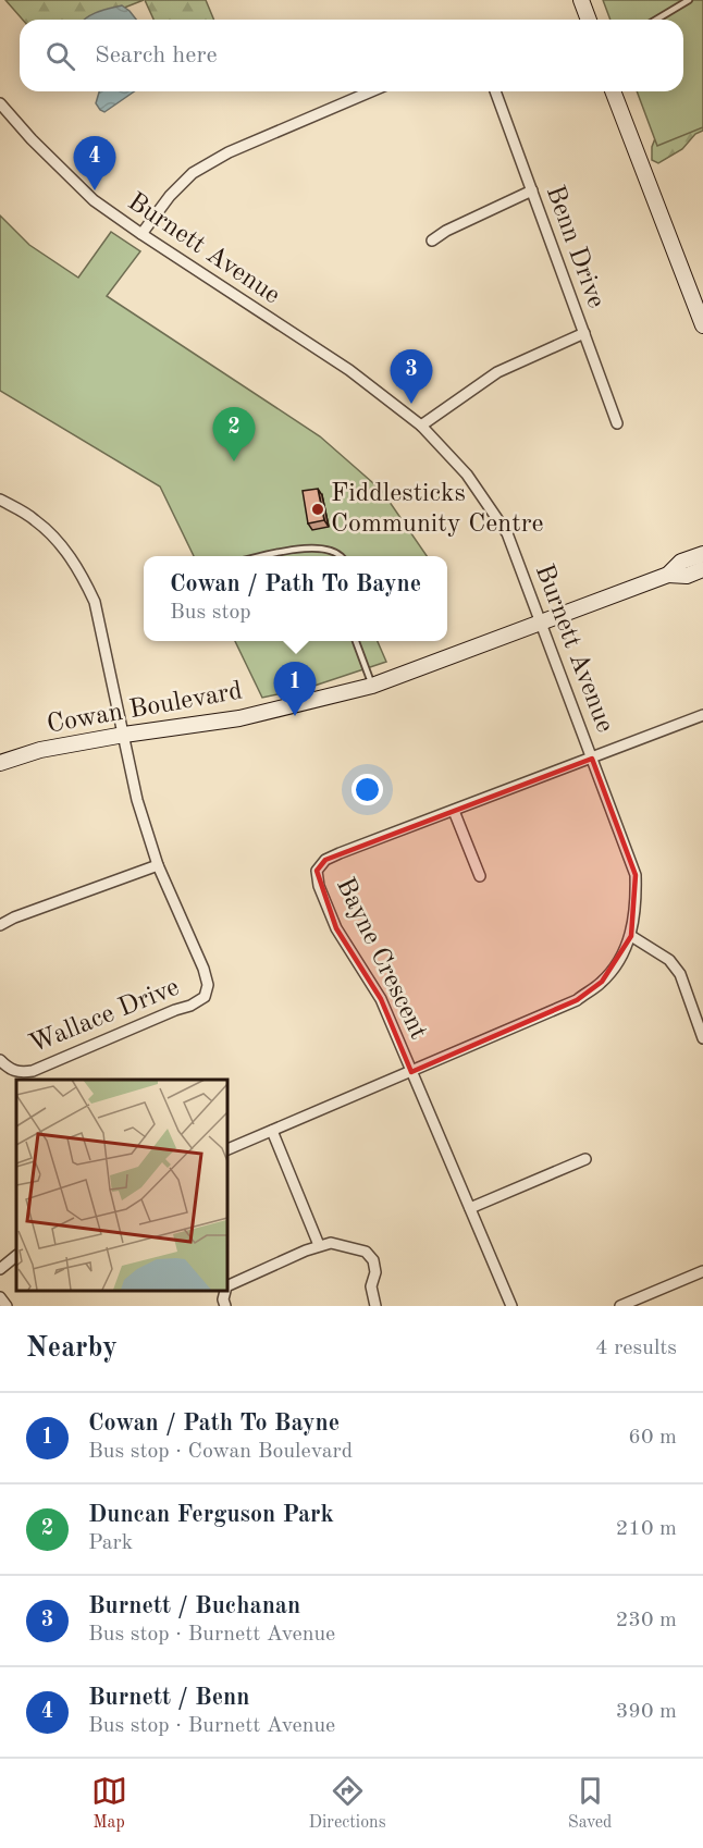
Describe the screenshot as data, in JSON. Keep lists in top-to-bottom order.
{
  "streets": {
    "street": [
      "Benn Drive",
      "Burnett Avenue",
      "Cowan Boulevard",
      "Bayne Crescent",
      "Wallace Drive"
    ]
  },
  "crossings": [
    ["Burnett Avenue", "Cowan Boulevard"],
    ["Burnett Avenue", "Bayne Crescent"],
    ["Cowan Boulevard", "Wallace Drive"]
  ],
  "places": ["Fiddlesticks Community Centre"],
  "page": {
    "search": "Search here",
    "pins": [
      "4",
      "3",
      "2",
      "1"
    ],
    "popup": ["Cowan / Path To Bayne", "Bus stop"],
    "heading": ["Nearby", "4 results"],
    "list": [
      {
        "mark": "1",
        "name": "Cowan / Path To Bayne",
        "note": "Bus stop · Cowan Boulevard",
        "value": "60 m"
      },
      {
        "mark": "2",
        "name": "Duncan Ferguson Park",
        "note": "Park",
        "value": "210 m"
      },
      {
        "mark": "3",
        "name": "Burnett / Buchanan",
        "note": "Bus stop · Burnett Avenue",
        "value": "230 m"
      },
      {
        "mark": "4",
        "name": "Burnett / Benn",
        "note": "Bus stop · Burnett Avenue",
        "value": "390 m"
      }
    ],
    "nav": ["Map", "Directions", "Saved"]
  }
}
